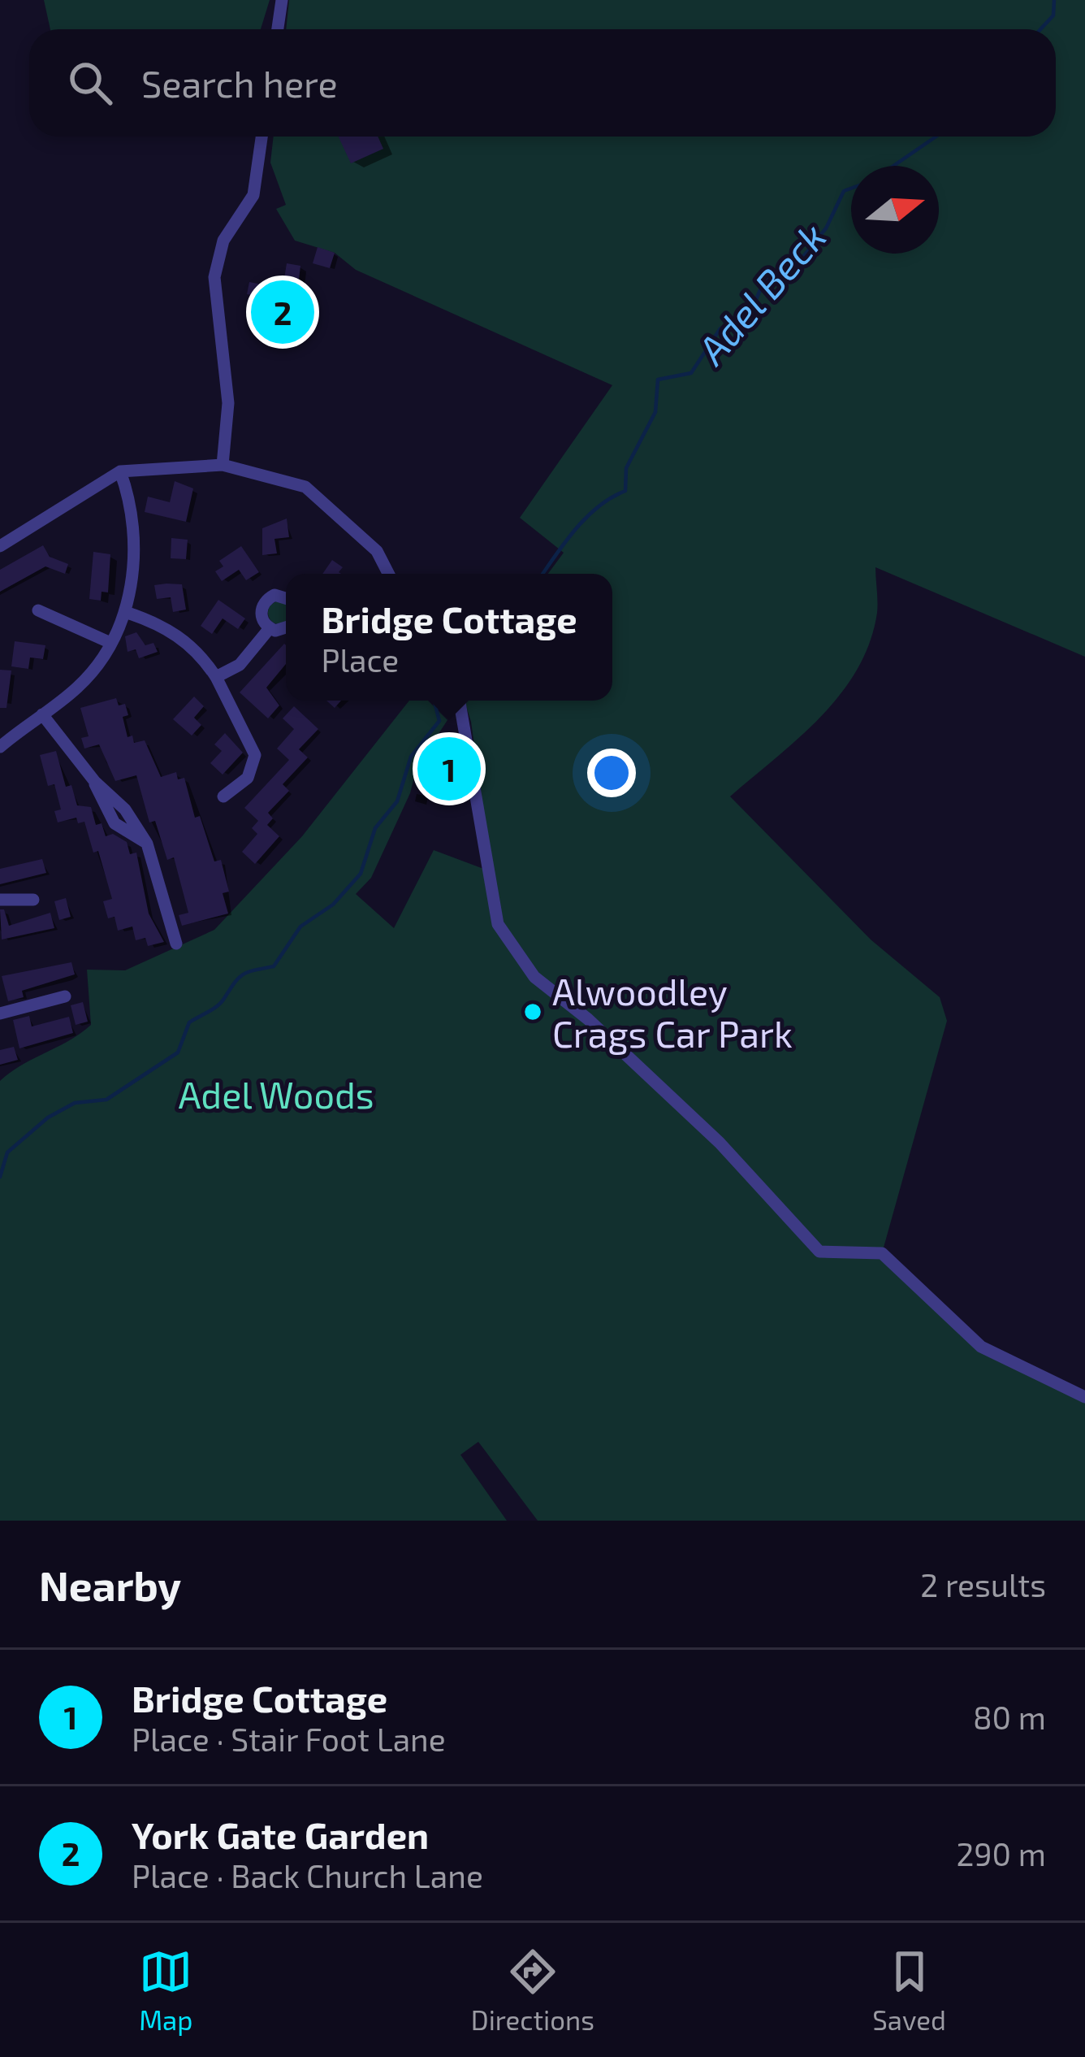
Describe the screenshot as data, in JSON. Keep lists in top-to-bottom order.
{
  "water": ["Adel Beck"],
  "parks": ["Adel Woods"],
  "places": ["Alwoodley Crags Car Park"],
  "north": "right",
  "page": {
    "search": "Search here",
    "pins": ["2", "1"],
    "popup": ["Bridge Cottage", "Place"],
    "heading": ["Nearby", "2 results"],
    "list": [
      {
        "mark": "1",
        "name": "Bridge Cottage",
        "note": "Place · Stair Foot Lane",
        "value": "80 m"
      },
      {
        "mark": "2",
        "name": "York Gate Garden",
        "note": "Place · Back Church Lane",
        "value": "290 m"
      }
    ],
    "nav": ["Map", "Directions", "Saved"]
  }
}
